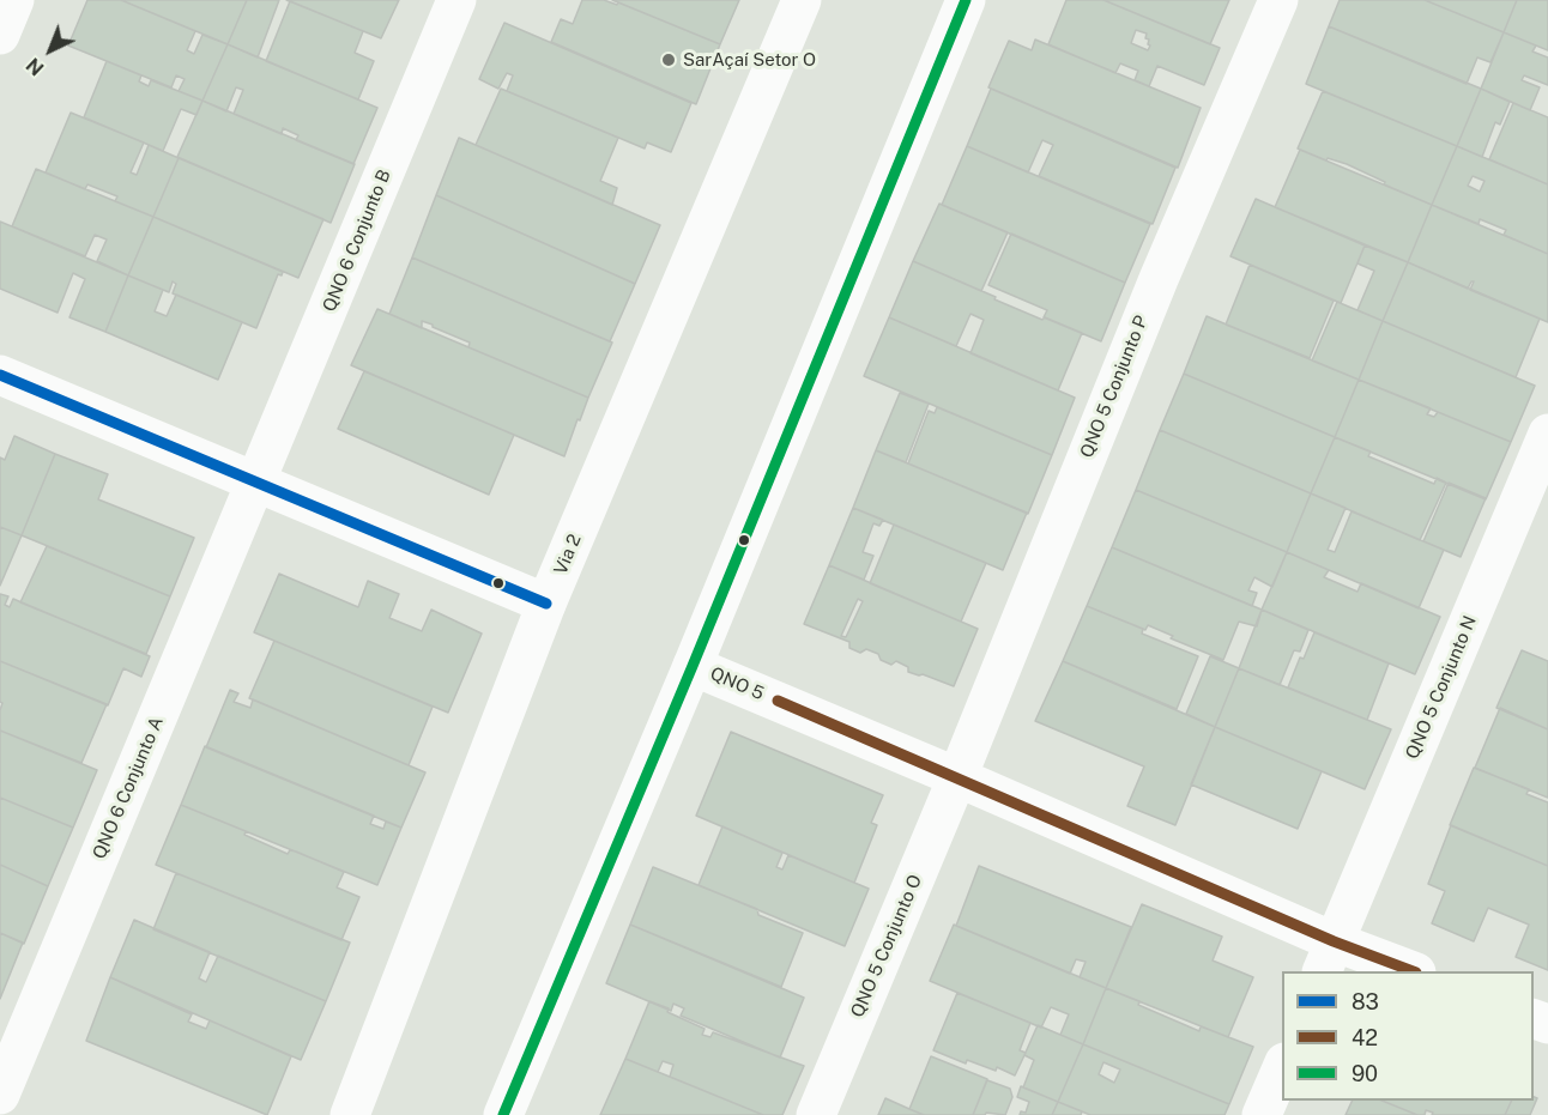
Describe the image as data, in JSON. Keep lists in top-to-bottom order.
{
  "streets": {
    "street": [
      "QNO 6 Conjunto B",
      "QNO 5 Conjunto P",
      "Via 2",
      "QNO 5",
      "QNO 5 Conjunto N",
      "QNO 6 Conjunto A",
      "QNO 5 Conjunto O"
    ]
  },
  "crossings": [
    ["QNO 6 Conjunto B", "QNO 6 Conjunto A"],
    ["QNO 5 Conjunto P", "QNO 5"],
    ["QNO 5 Conjunto P", "QNO 5 Conjunto O"],
    ["QNO 5", "QNO 5 Conjunto N"],
    ["QNO 5", "QNO 5 Conjunto O"]
  ],
  "places": ["SarAçaí Setor O"],
  "lines": ["transit line 90", "transit line 83", "transit line 42"],
  "legend": ["83", "42", "90"],
  "north": "bottom left"
}
